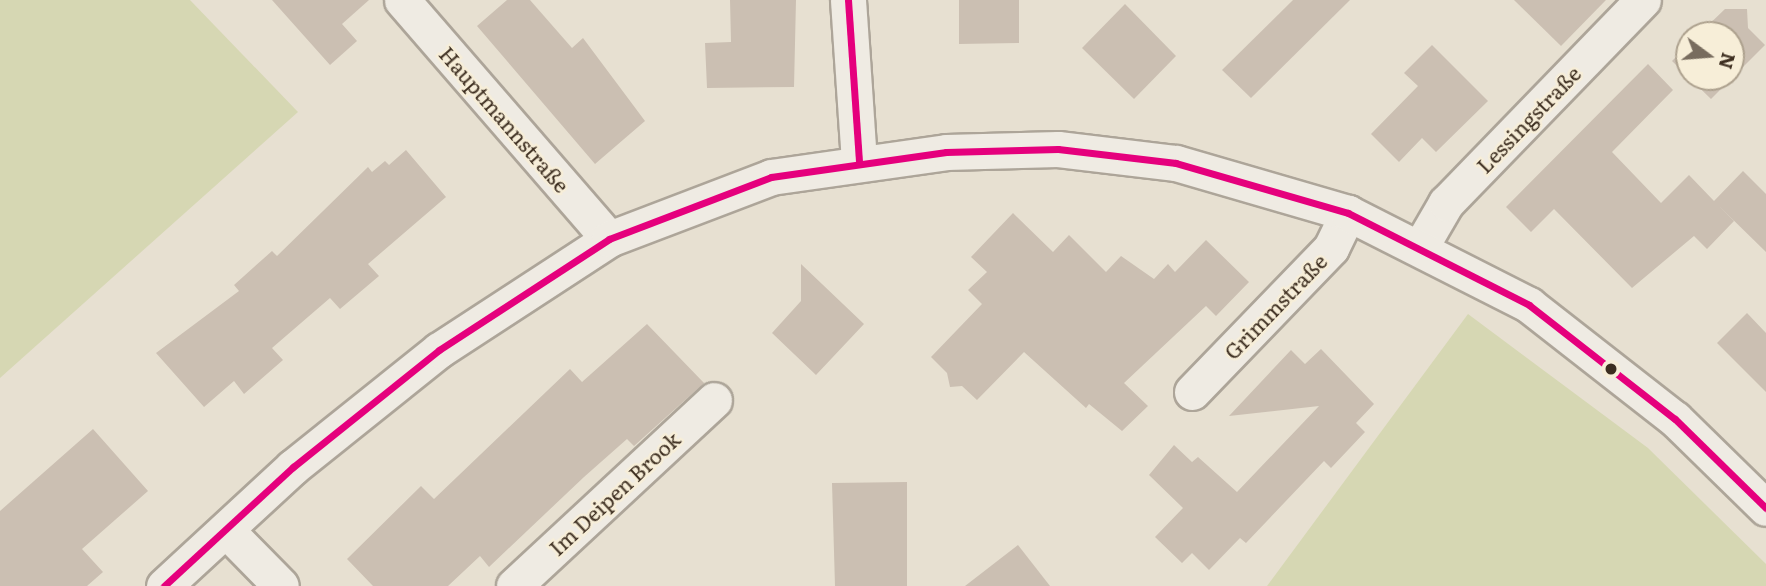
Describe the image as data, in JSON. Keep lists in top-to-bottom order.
{
  "streets": {
    "street": [
      "Hauptmannstraße",
      "Lessingstraße",
      "Grimmstraße",
      "Im Deipen Brook"
    ]
  },
  "north": "right"
}
